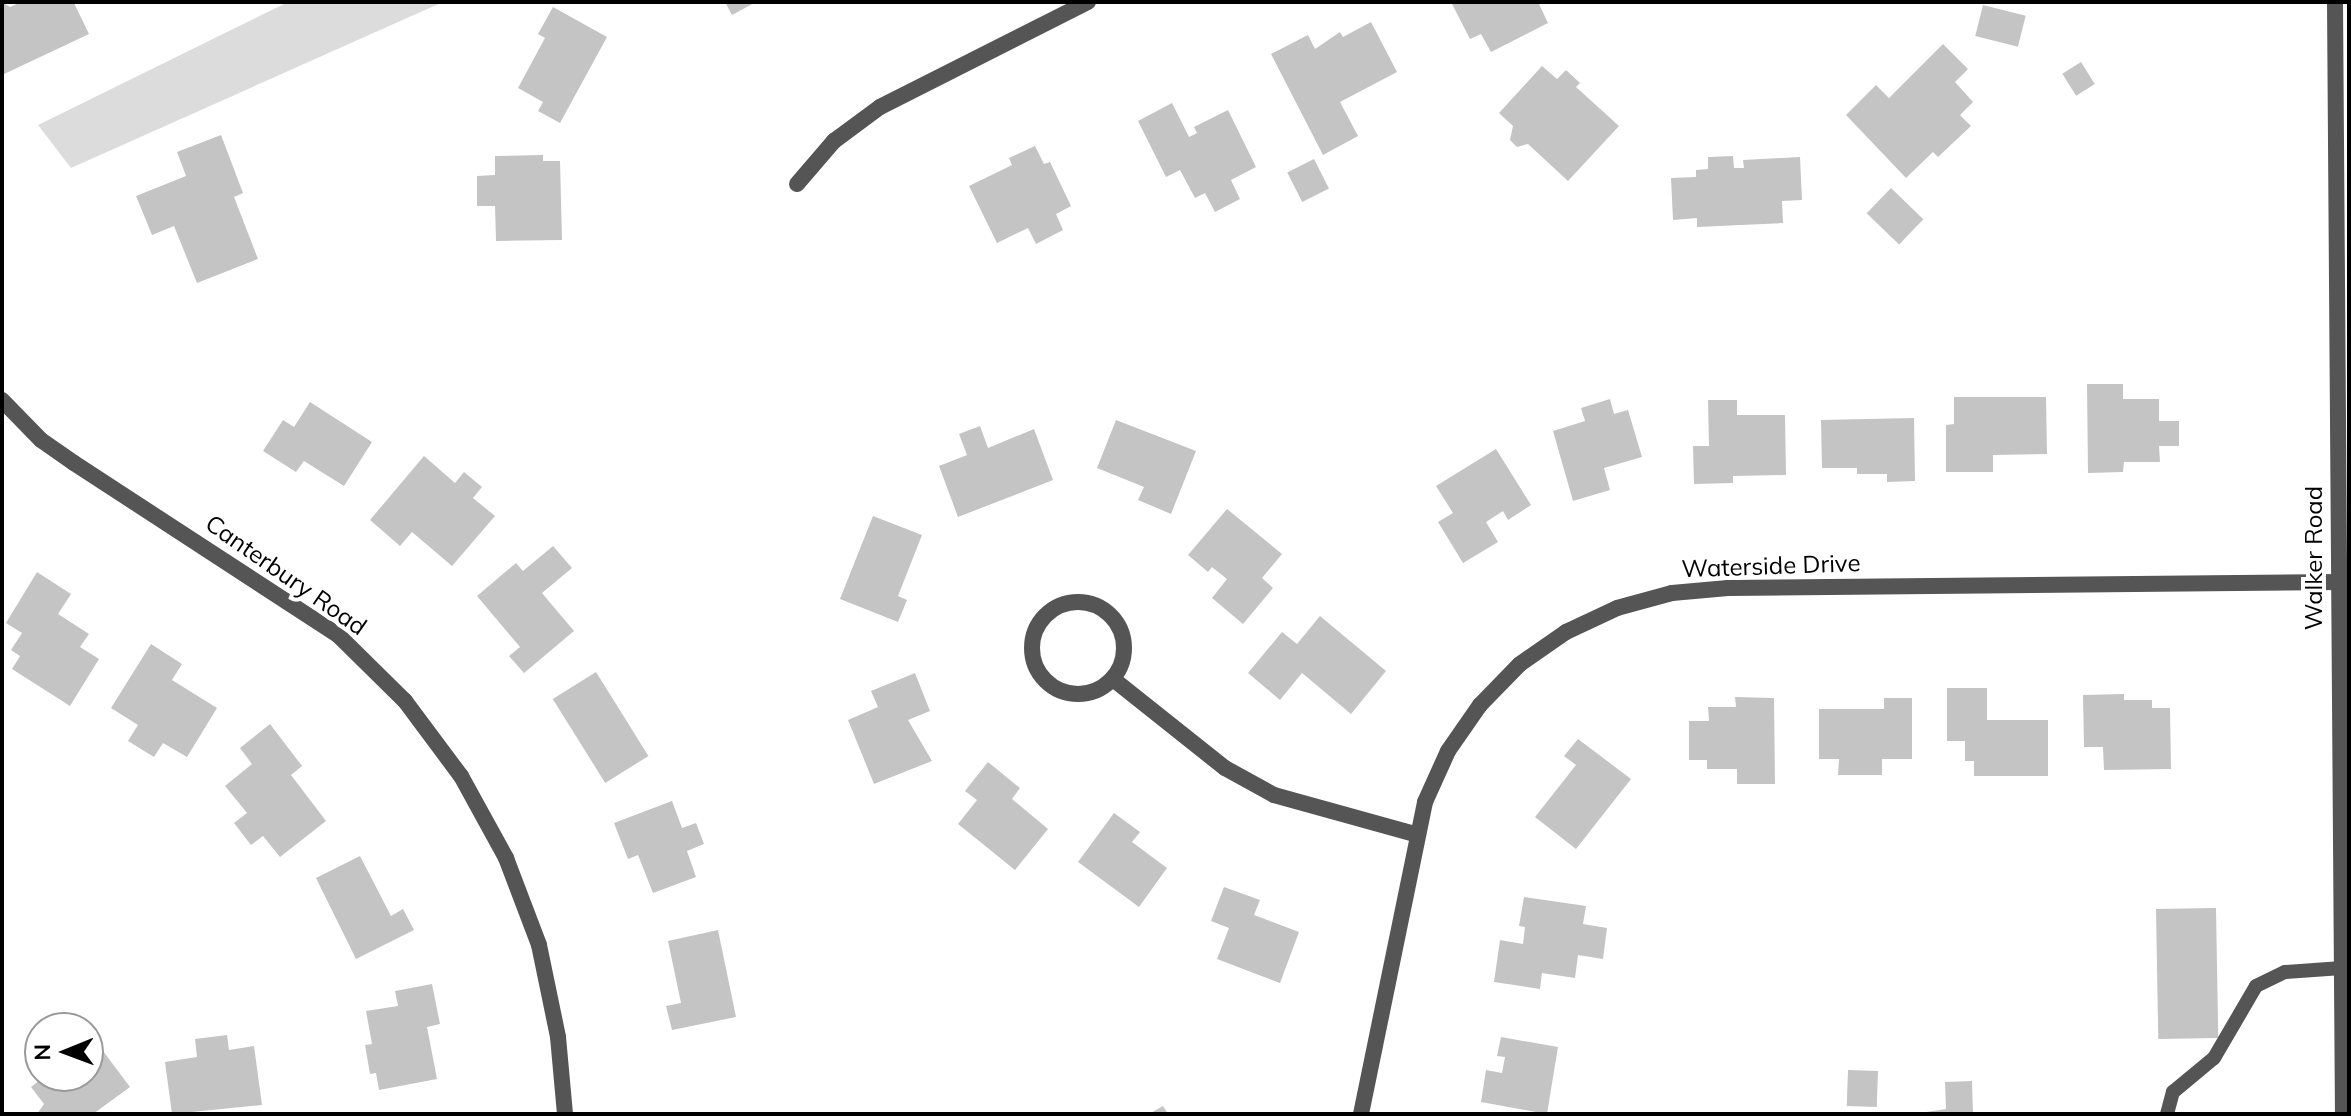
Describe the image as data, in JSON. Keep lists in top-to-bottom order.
{
  "streets": {
    "street": ["Walker Road", "Waterside Drive", "Canterbury Road"]
  },
  "crossings": [
    ["Walker Road", "Waterside Drive"]
  ],
  "north": "left"
}
